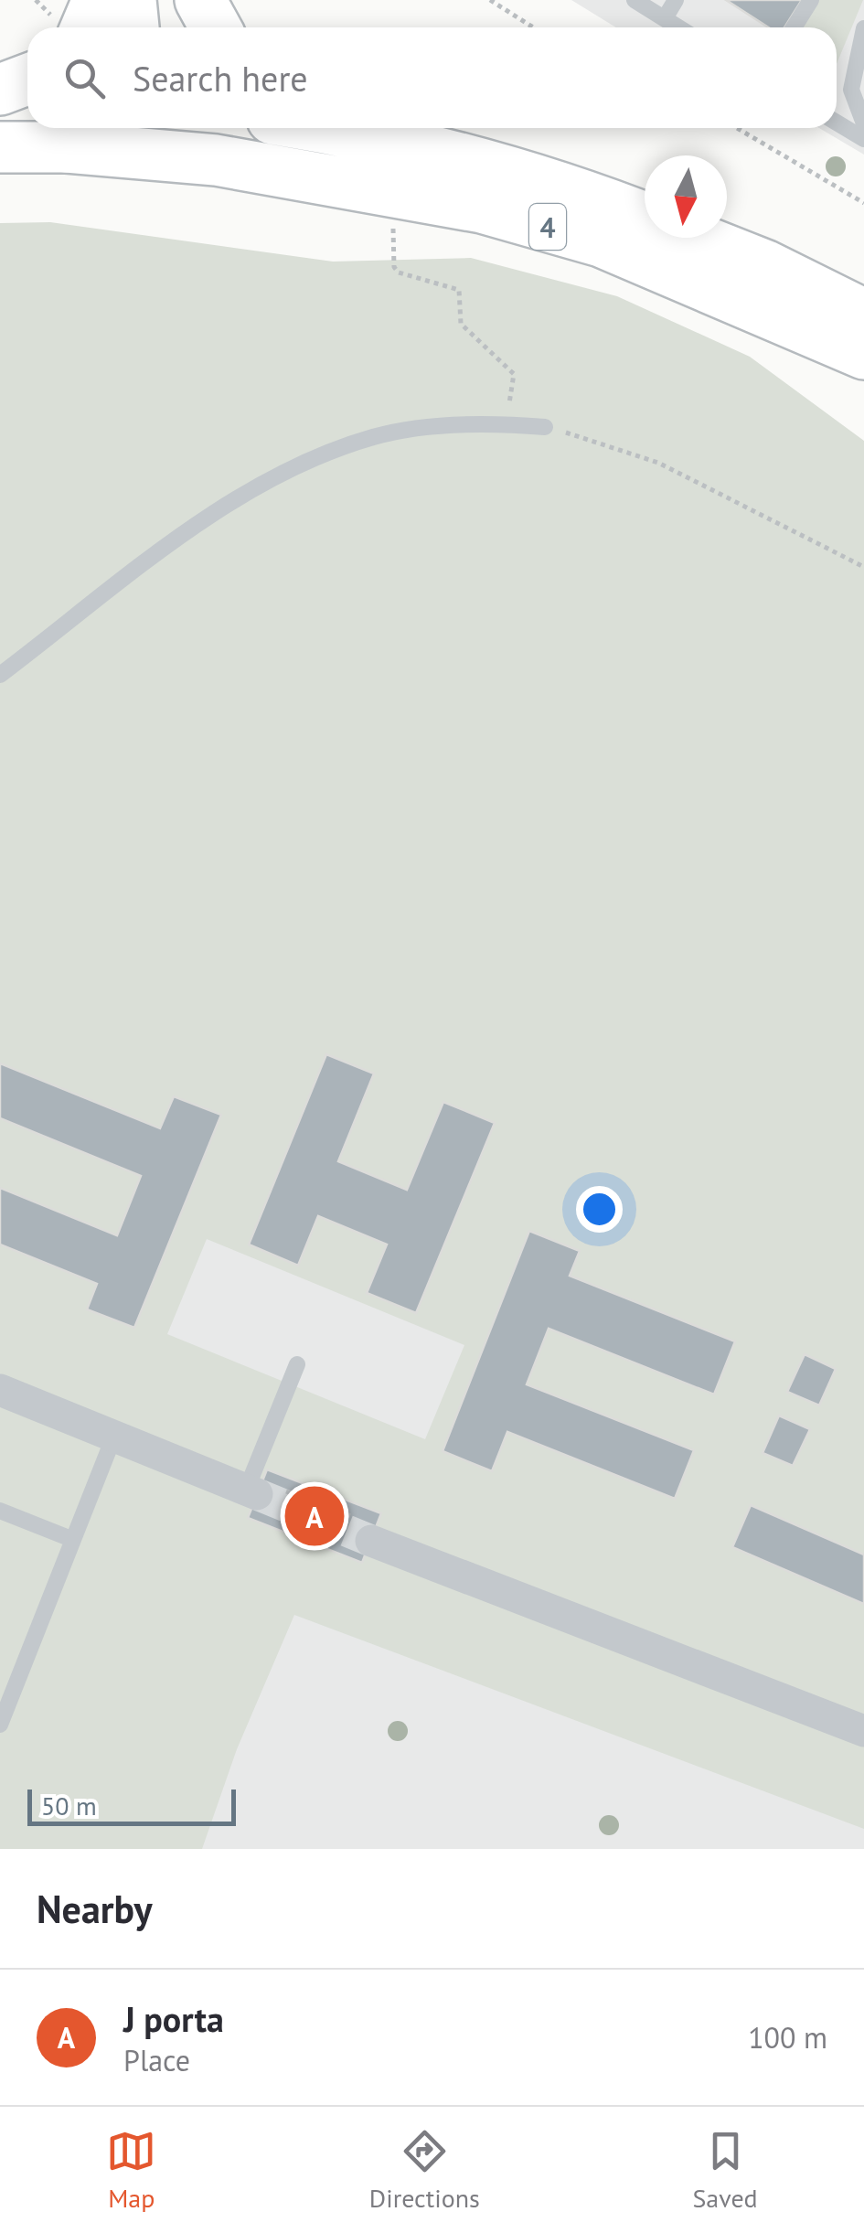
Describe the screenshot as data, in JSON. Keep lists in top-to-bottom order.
{
  "streets": {
    "main road": ["4"]
  },
  "scale_bar": "50 m",
  "north": "bottom",
  "page": {
    "search": "Search here",
    "pins": "A",
    "scale": "50 m",
    "heading": "Nearby",
    "list": [
      {
        "mark": "A",
        "name": "J porta",
        "note": "Place",
        "value": "100 m"
      }
    ],
    "nav": ["Map", "Directions", "Saved"]
  }
}
